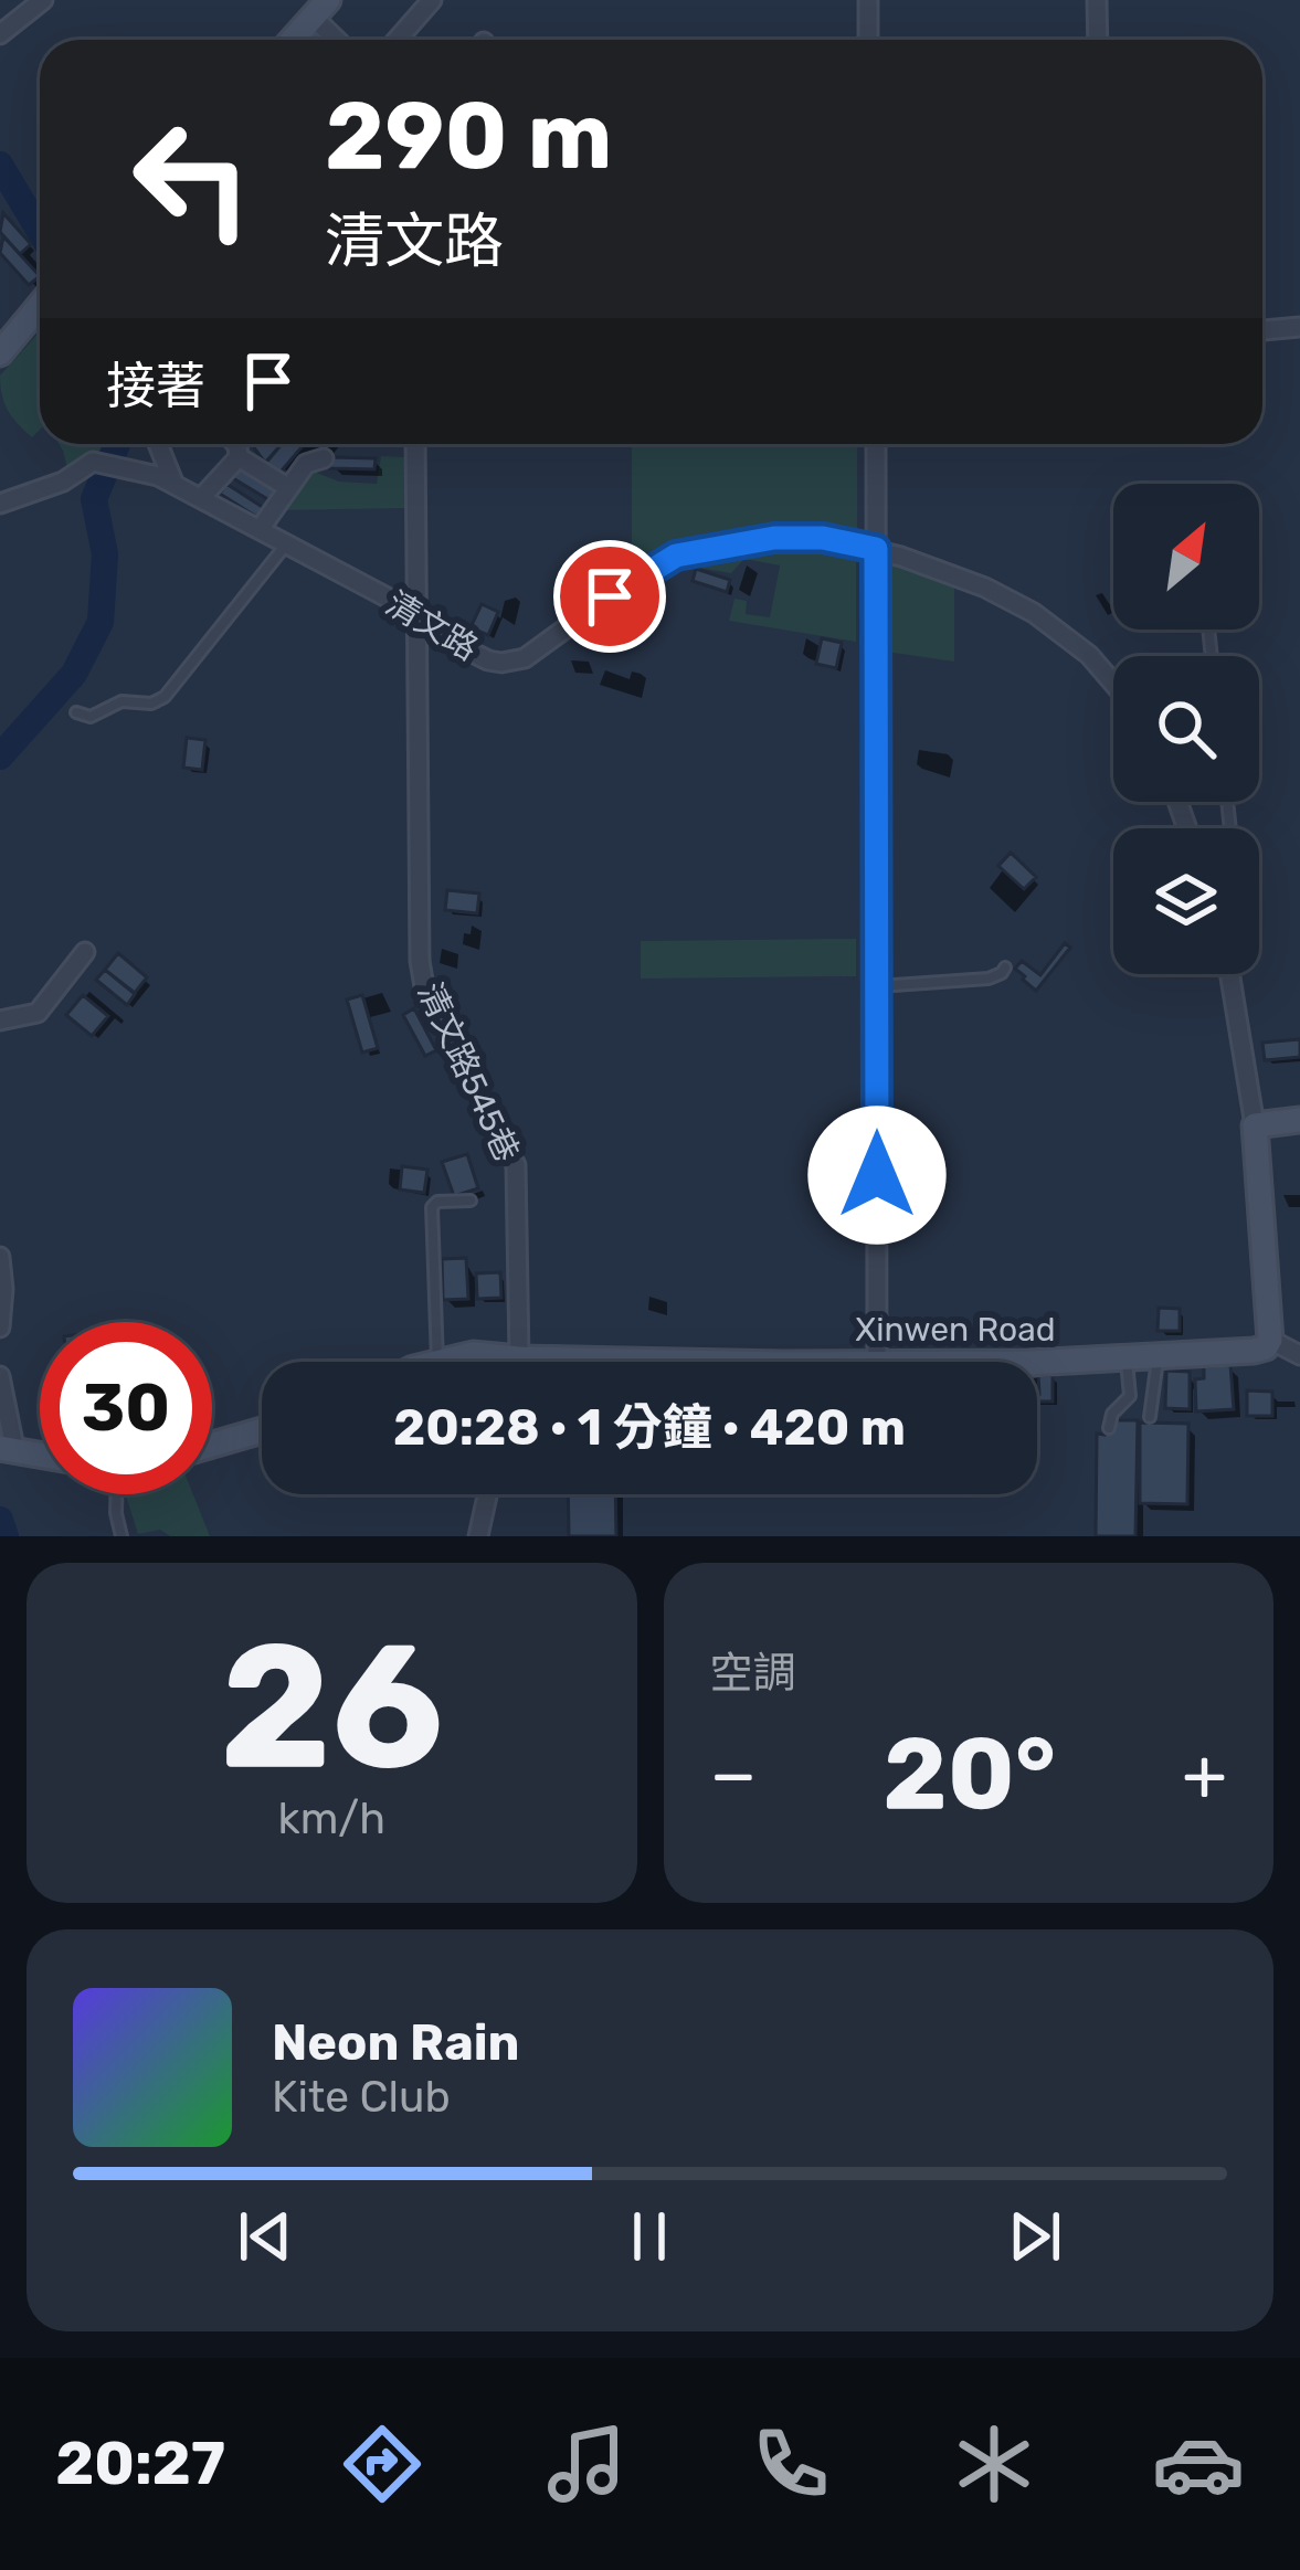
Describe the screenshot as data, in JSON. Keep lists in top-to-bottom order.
{
  "streets": {
    "street": ["清文路", "清文路545巷", "Xinwen Road"]
  },
  "crossings": [
    ["清文路", "清文路545巷"],
    ["清文路545巷", "Xinwen Road"]
  ],
  "north": "top right",
  "page": {
    "turn": ["290 m", "清文路"],
    "then": "接著",
    "limit": "30",
    "trip": "20:28 · 1 分鐘 · 420 m",
    "tile": [
      ["26", "km/h"],
      "空調"
    ],
    "heat": ["−", "20°", "+"],
    "song": ["Neon Rain", "Kite Club"],
    "tabs": "20:27"
  }
}
